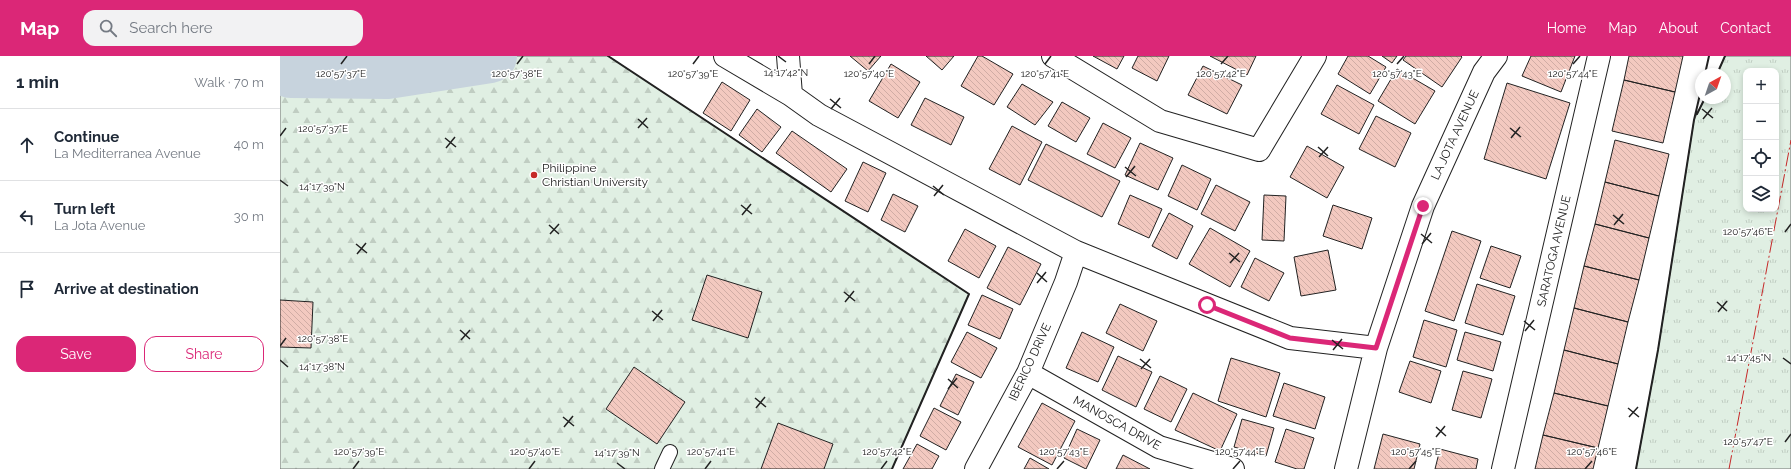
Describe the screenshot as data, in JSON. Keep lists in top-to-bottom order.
{
  "streets": {
    "street": [
      "LA JOTA AVENUE",
      "SARATOGA AVENUE",
      "IBERICO DRIVE",
      "MANOSCA DRIVE"
    ]
  },
  "crossings": [
    ["IBERICO DRIVE", "MANOSCA DRIVE"]
  ],
  "places": ["Philippine Christian University"],
  "north": "top right",
  "page": {
    "header": "Map",
    "search": "Search here",
    "nav": [
      "Home",
      "Map",
      "About",
      "Contact"
    ],
    "heading": ["1 min", "Walk · 70 m"],
    "map_buttons": ["+", "−"],
    "list": [
      ["Continue", "La Mediterranea Avenue", "40 m"],
      ["Turn left", "La Jota Avenue", "30 m"],
      "Arrive at destination"
    ],
    "buttons": ["Save", "Share"]
  },
  "coordinates": [
    "14°17'42\"N",
    "120°57'37\"E",
    "120°57'38\"E",
    "120°57'39\"E",
    "120°57'40\"E",
    "120°57'41\"E",
    "120°57'42\"E",
    "120°57'43\"E",
    "120°57'44\"E",
    "14°17'39\"N",
    "120°57'46\"E",
    "14°17'45\"N",
    "14°17'38\"N",
    "120°57'47\"E",
    "120°57'45\"E"
  ]
}
